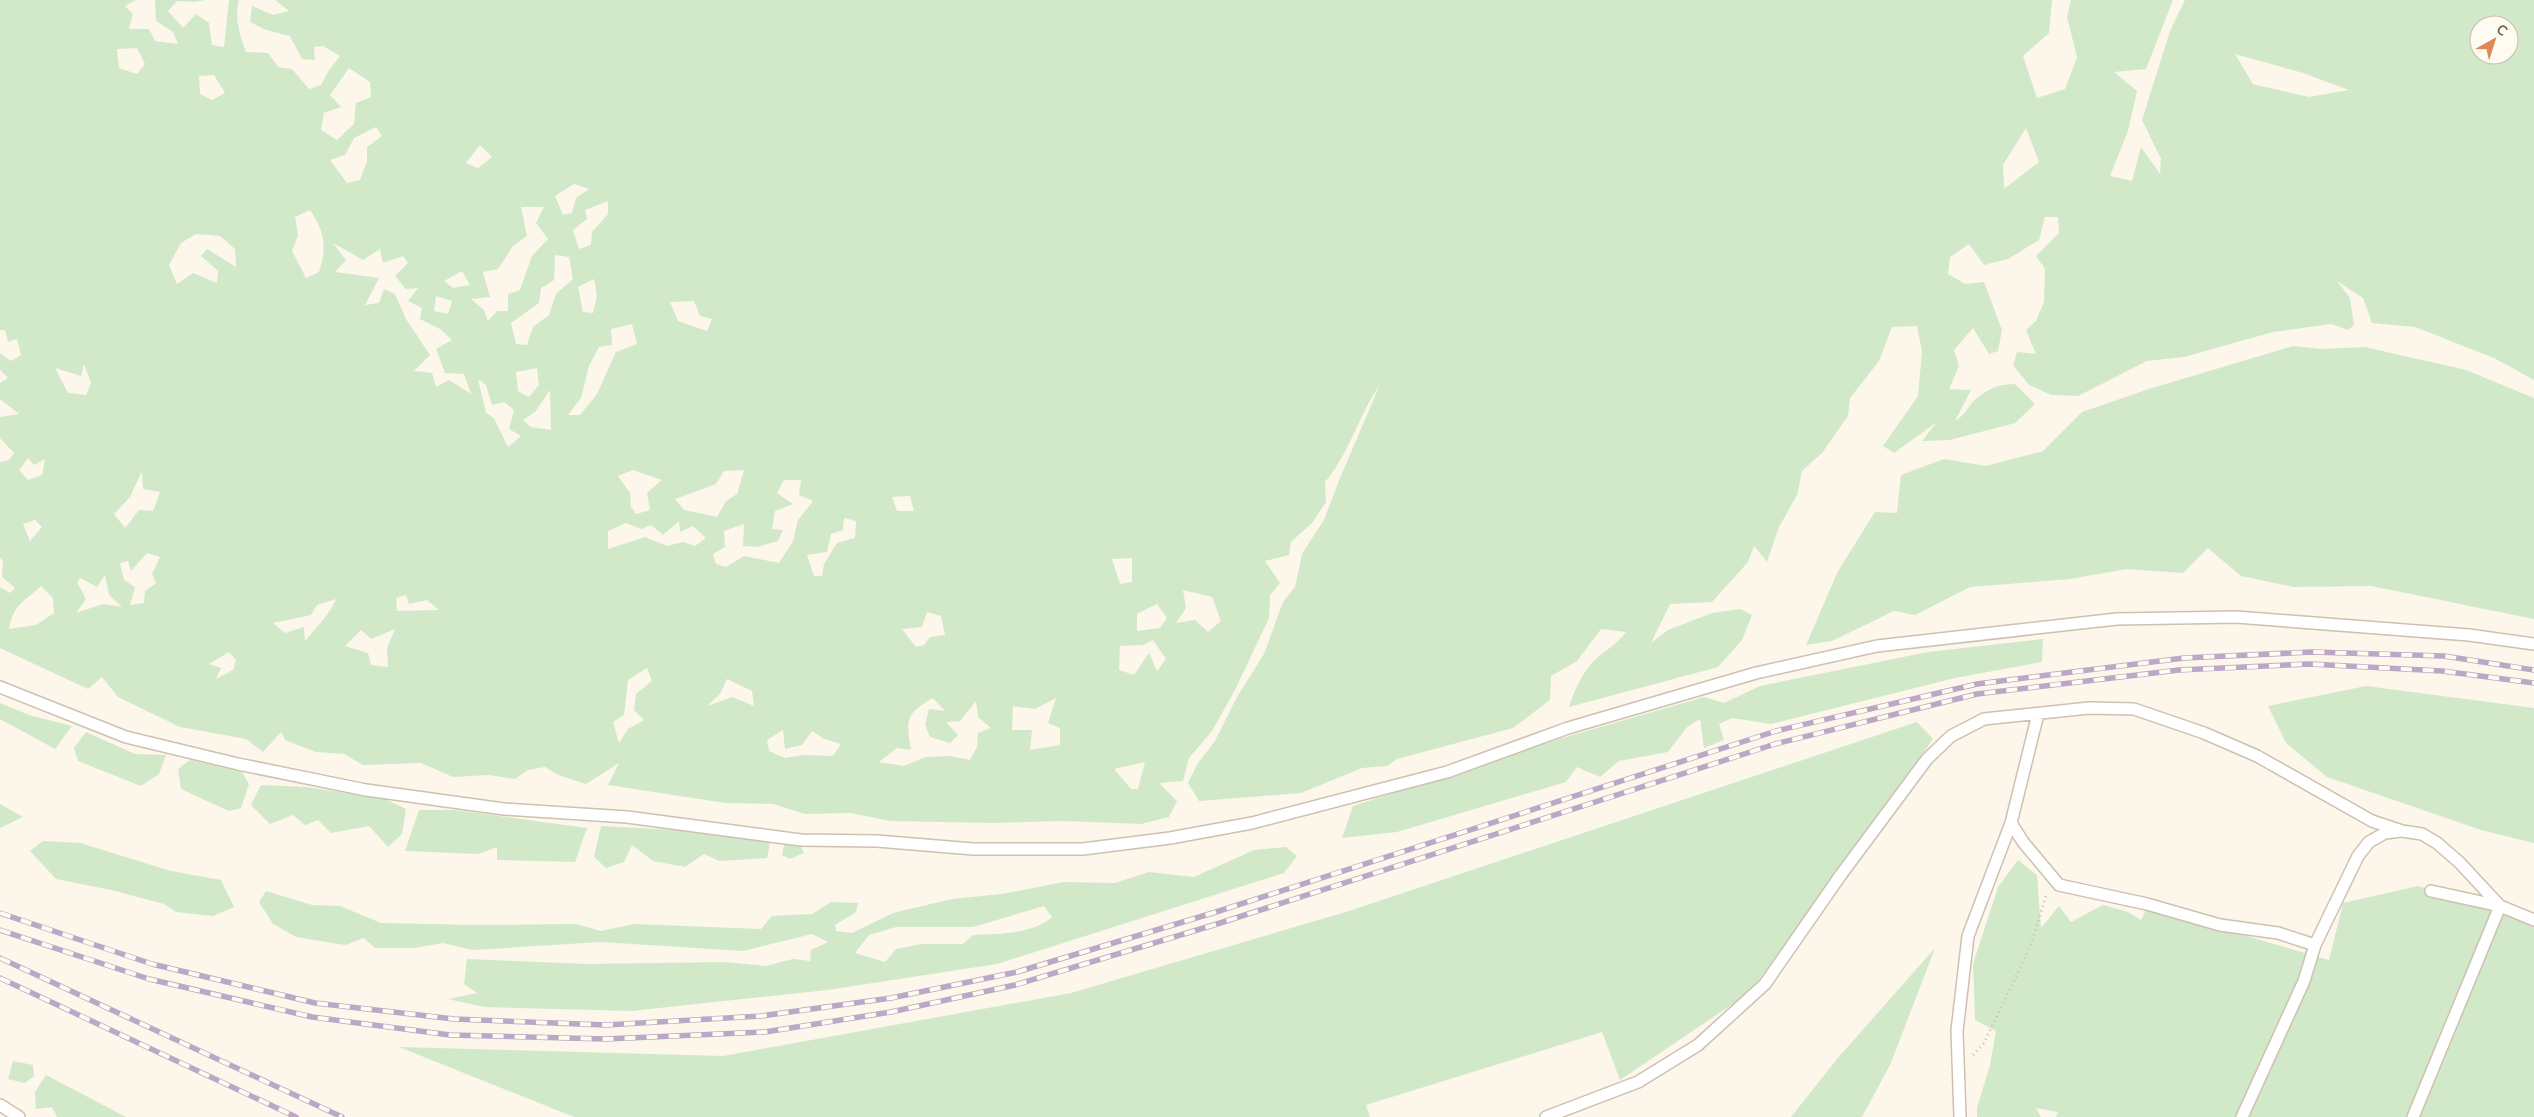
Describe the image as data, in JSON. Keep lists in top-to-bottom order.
{
  "north": "top right"
}
